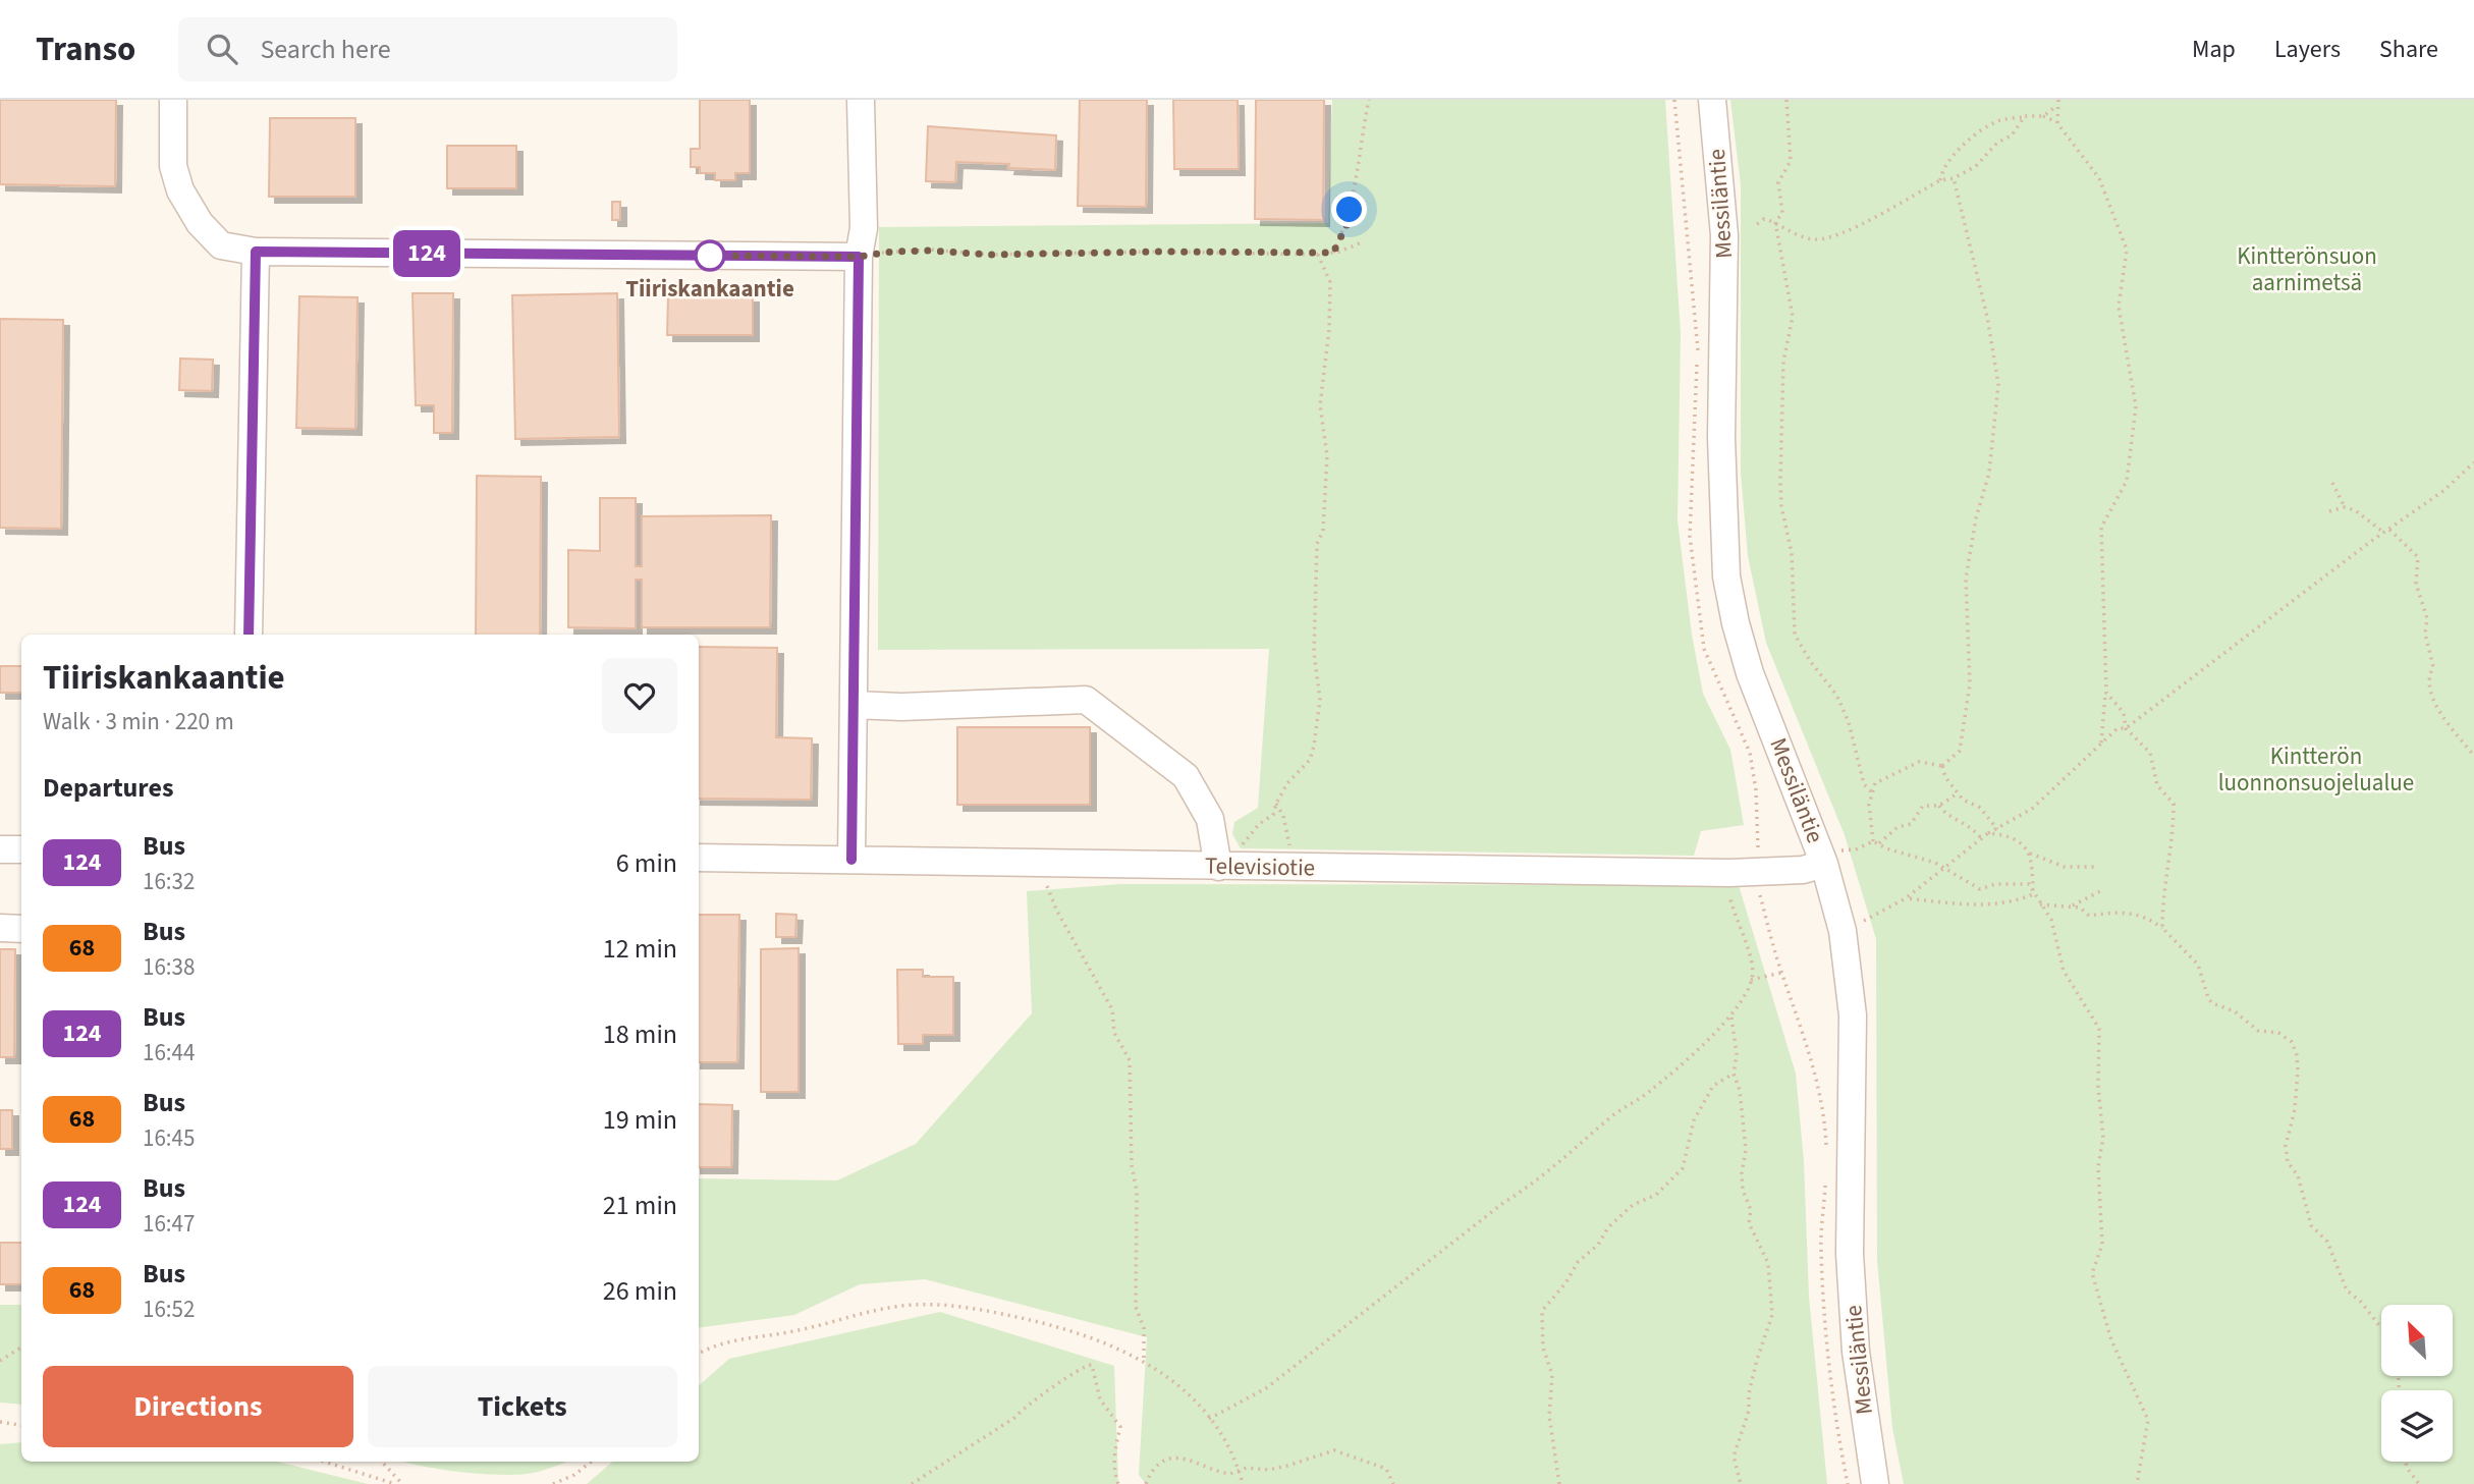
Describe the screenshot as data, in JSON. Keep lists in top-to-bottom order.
{
  "streets": {
    "street": ["Messiläntie", "Televisiotie"]
  },
  "crossings": [
    ["Messiläntie", "Televisiotie"]
  ],
  "parks": ["Kintterönsuon aarnimetsä", "Kintterön luonnonsuojelualue"],
  "places": ["Tiiriskankaantie"],
  "lines": ["bus line 124"],
  "north": "top left",
  "page": {
    "header": "Transo",
    "search": "Search here",
    "nav": ["Map", "Layers", "Share"],
    "on_map": "124",
    "heading": [
      ["Tiiriskankaantie", "Walk · 3 min · 220 m"],
      "Departures"
    ],
    "list": [
      {
        "mark": "124",
        "name": "Bus",
        "note": "16:32",
        "value": "6 min"
      },
      {
        "mark": "68",
        "name": "Bus",
        "note": "16:38",
        "value": "12 min"
      },
      {
        "mark": "124",
        "name": "Bus",
        "note": "16:44",
        "value": "18 min"
      },
      {
        "mark": "68",
        "name": "Bus",
        "note": "16:45",
        "value": "19 min"
      },
      {
        "mark": "124",
        "name": "Bus",
        "note": "16:47",
        "value": "21 min"
      },
      {
        "mark": "68",
        "name": "Bus",
        "note": "16:52",
        "value": "26 min"
      }
    ],
    "buttons": ["Directions", "Tickets"]
  }
}
